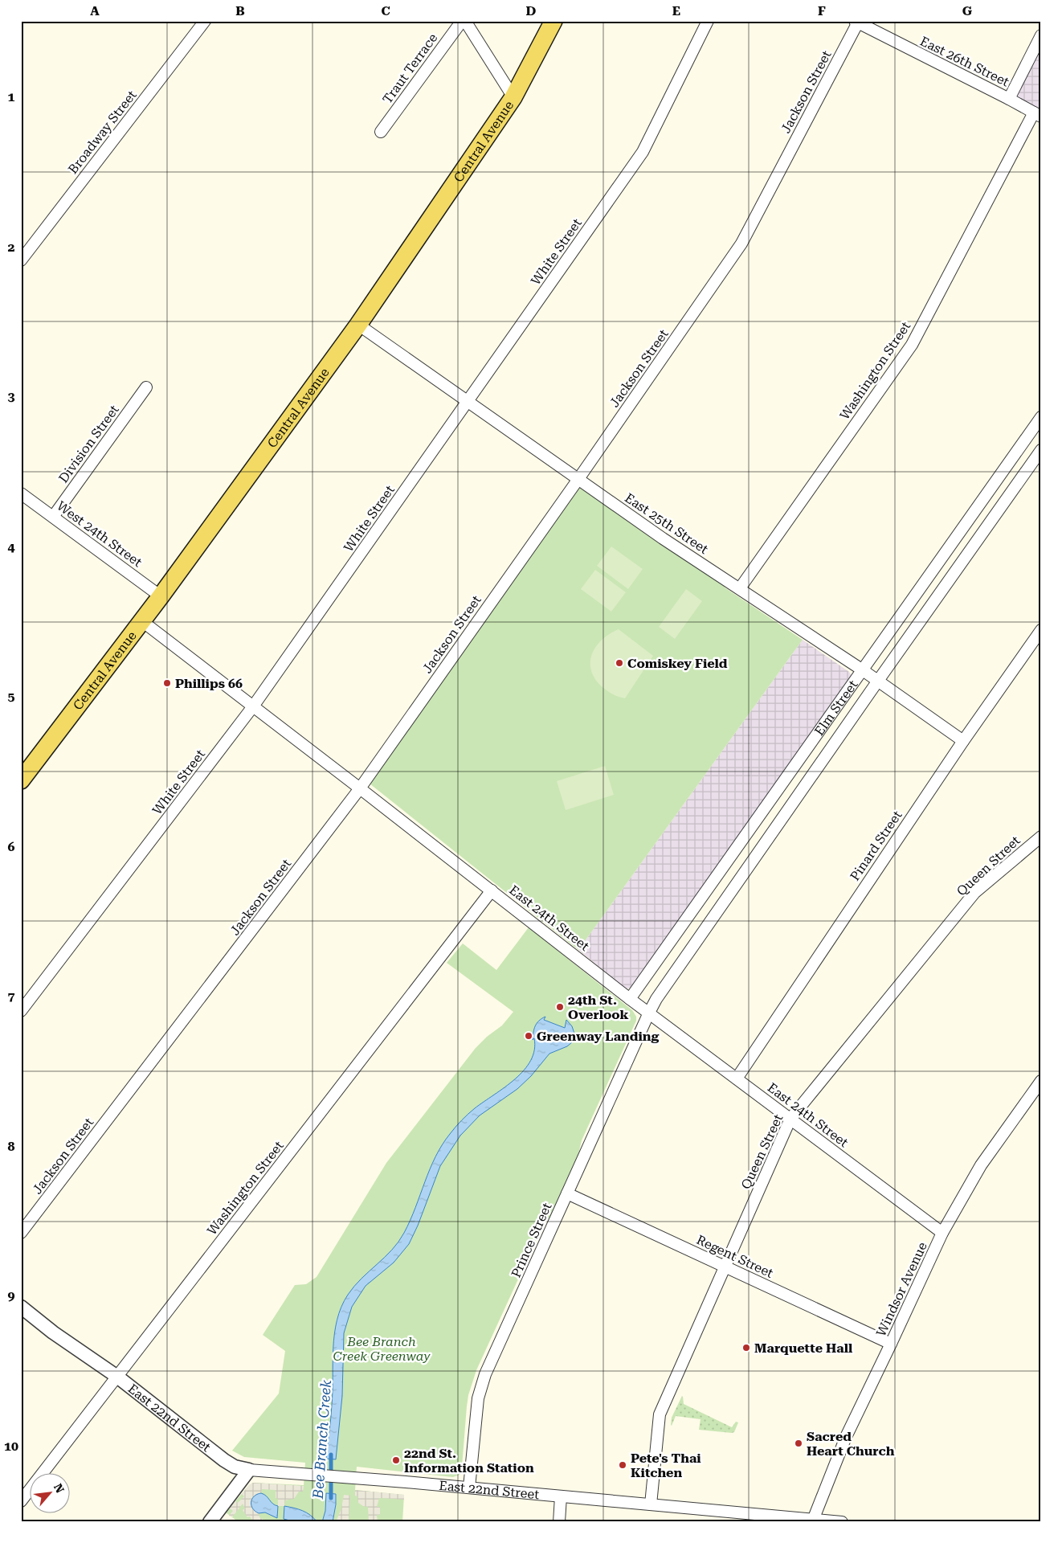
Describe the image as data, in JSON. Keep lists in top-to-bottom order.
{
  "streets": {
    "main road": ["Central Avenue"],
    "street": [
      "East 26th Street",
      "Traut Terrace",
      "Jackson Street",
      "Broadway Street",
      "White Street",
      "Washington Street",
      "Division Street",
      "East 25th Street",
      "West 24th Street",
      "Elm Street",
      "Pinard Street",
      "Queen Street",
      "East 24th Street",
      "Prince Street",
      "Regent Street",
      "Windsor Avenue",
      "East 22nd Street"
    ]
  },
  "crossings": [
    ["East 26th Street", "Jackson Street"],
    ["East 26th Street", "Washington Street"],
    ["Jackson Street", "East 25th Street"],
    ["Jackson Street", "East 24th Street"],
    ["Central Avenue", "East 25th Street"],
    ["Central Avenue", "West 24th Street"],
    ["Central Avenue", "East 24th Street"],
    ["White Street", "East 25th Street"],
    ["White Street", "East 24th Street"],
    ["Washington Street", "East 25th Street"],
    ["Washington Street", "East 24th Street"],
    ["Washington Street", "East 22nd Street"],
    ["Division Street", "West 24th Street"],
    ["East 25th Street", "Elm Street"],
    ["East 25th Street", "Pinard Street"],
    ["Elm Street", "East 24th Street"],
    ["Elm Street", "Prince Street"],
    ["Pinard Street", "East 24th Street"],
    ["Queen Street", "East 24th Street"],
    ["Queen Street", "Regent Street"],
    ["Queen Street", "East 22nd Street"],
    ["East 24th Street", "Prince Street"],
    ["East 24th Street", "Windsor Avenue"],
    ["Prince Street", "Regent Street"],
    ["Prince Street", "East 22nd Street"],
    ["Regent Street", "Windsor Avenue"],
    ["Windsor Avenue", "East 22nd Street"]
  ],
  "water": ["Bee Branch Creek"],
  "parks": ["Bee Branch Creek Greenway"],
  "places": [
    "Comiskey Field",
    "Phillips 66",
    "24th St. Overlook",
    "Greenway Landing",
    "Marquette Hall",
    "Sacred Heart Church",
    "22nd St. Information Station",
    "Pete's Thai Kitchen"
  ],
  "north": "top right",
  "grid": {
    "columns": [
      "A",
      "B",
      "C",
      "D",
      "E",
      "F",
      "G"
    ],
    "rows": [
      "1",
      "2",
      "3",
      "4",
      "5",
      "6",
      "7",
      "8",
      "9",
      "10"
    ]
  }
}
